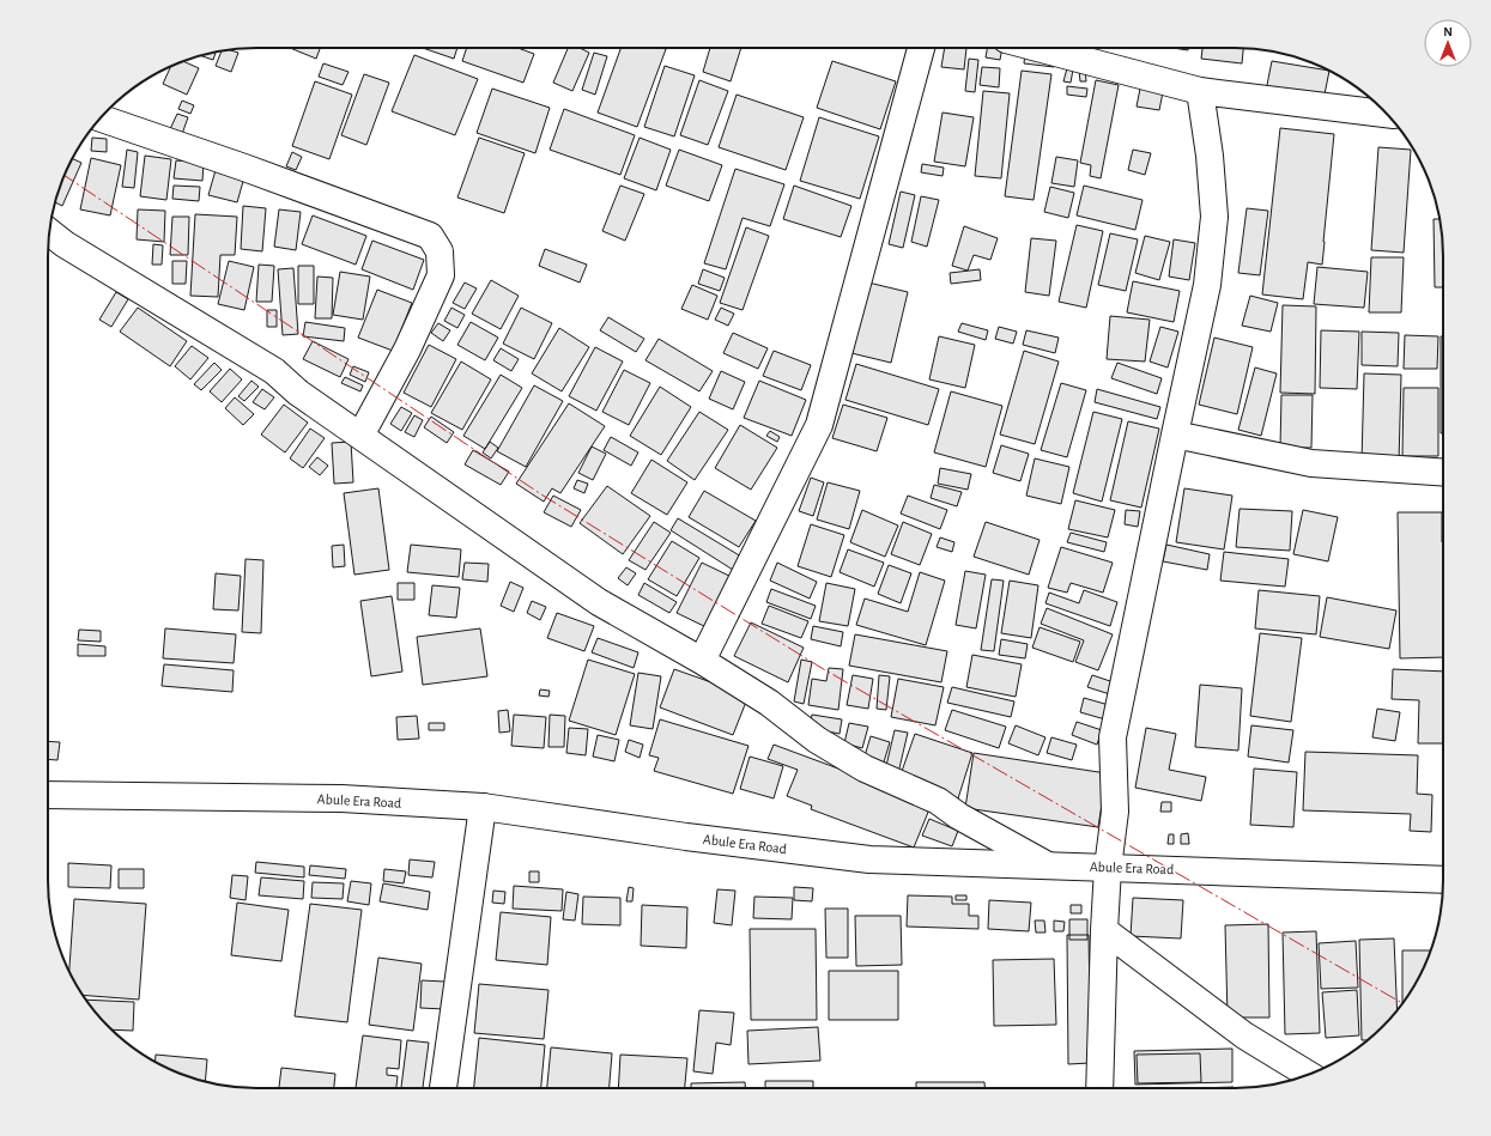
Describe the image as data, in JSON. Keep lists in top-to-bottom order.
{
  "streets": {
    "street": ["Abule Era Road"]
  },
  "north": "top"
}
